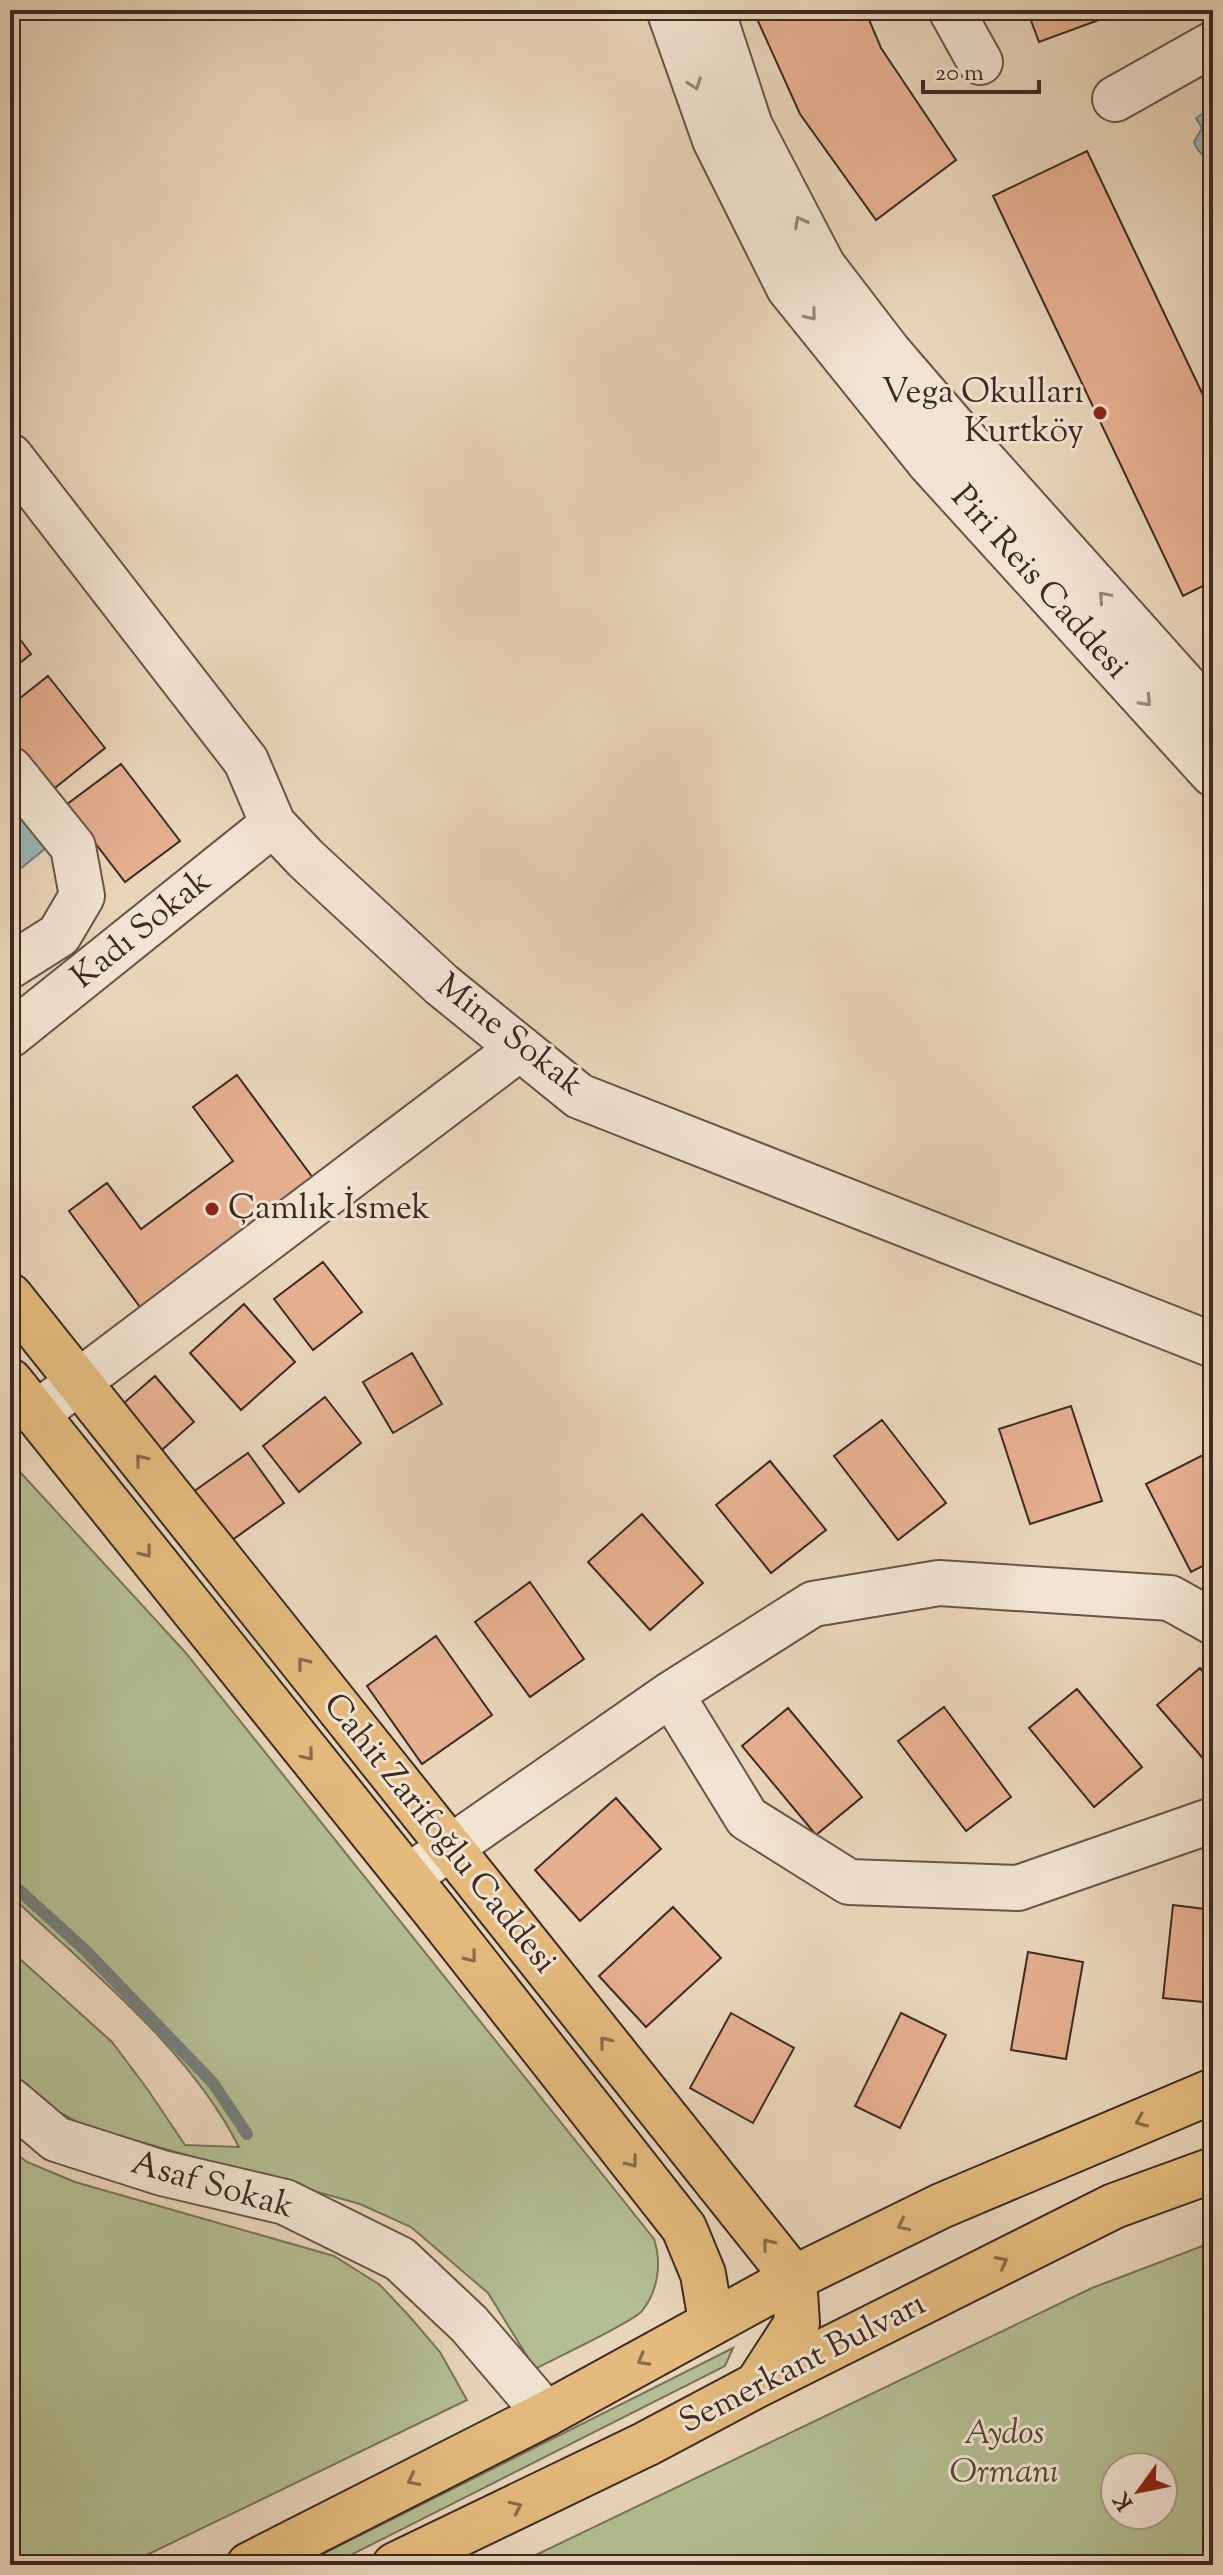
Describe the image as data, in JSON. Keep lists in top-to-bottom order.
{
  "streets": {
    "main road": ["Cahit Zarifoğlu Caddesi", "Semerkant Bulvarı"],
    "street": [
      "Piri Reis Caddesi",
      "Kadı Sokak",
      "Mine Sokak",
      "Asaf Sokak"
    ]
  },
  "crossings": [
    ["Kadı Sokak", "Mine Sokak"]
  ],
  "parks": ["Aydos Ormanı"],
  "places": ["Vega Okulları Kurtköy", "Çamlık İsmek"],
  "scale_bar": "20 m",
  "north": "bottom left"
}
